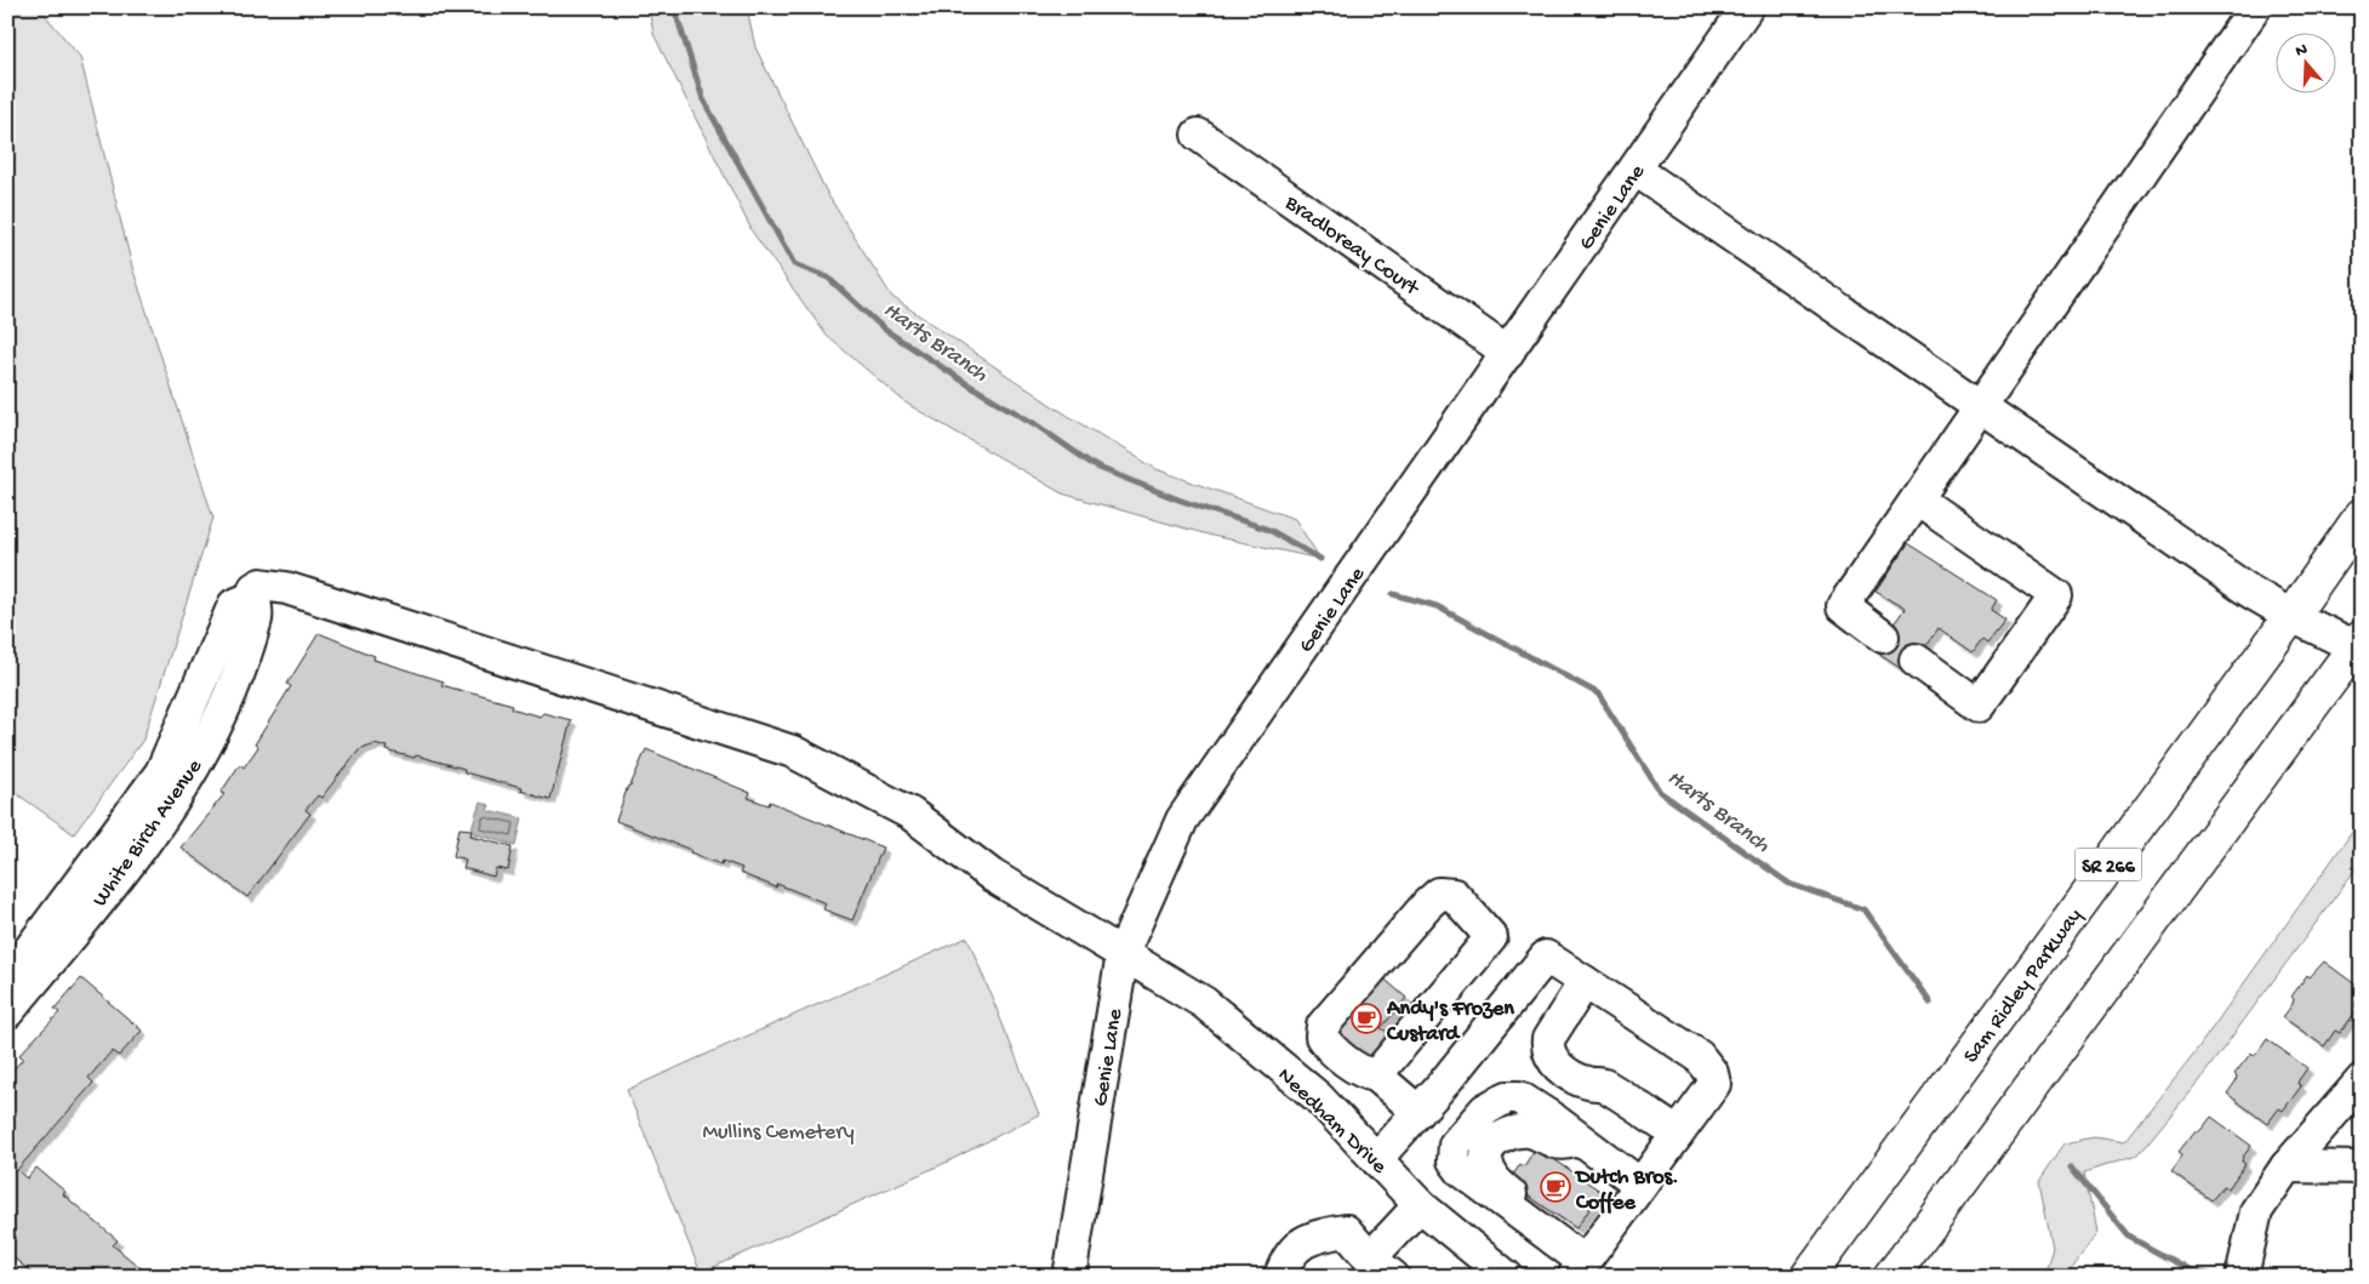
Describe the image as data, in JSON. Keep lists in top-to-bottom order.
{
  "streets": {
    "main road": ["SR 266", "Sam Ridley Parkway"],
    "street": [
      "Genie Lane",
      "Bradloreay Court",
      "White Birch Avenue",
      "Needham Drive"
    ]
  },
  "crossings": [
    ["Genie Lane", "Bradloreay Court"],
    ["Genie Lane", "Needham Drive"],
    ["White Birch Avenue", "Needham Drive"]
  ],
  "water": ["Harts Branch"],
  "parks": ["Mullins Cemetery"],
  "places": {
    "cafe": ["Andy's Frozen Custard", "Dutch Bros. Coffee"]
  },
  "north": "top"
}
